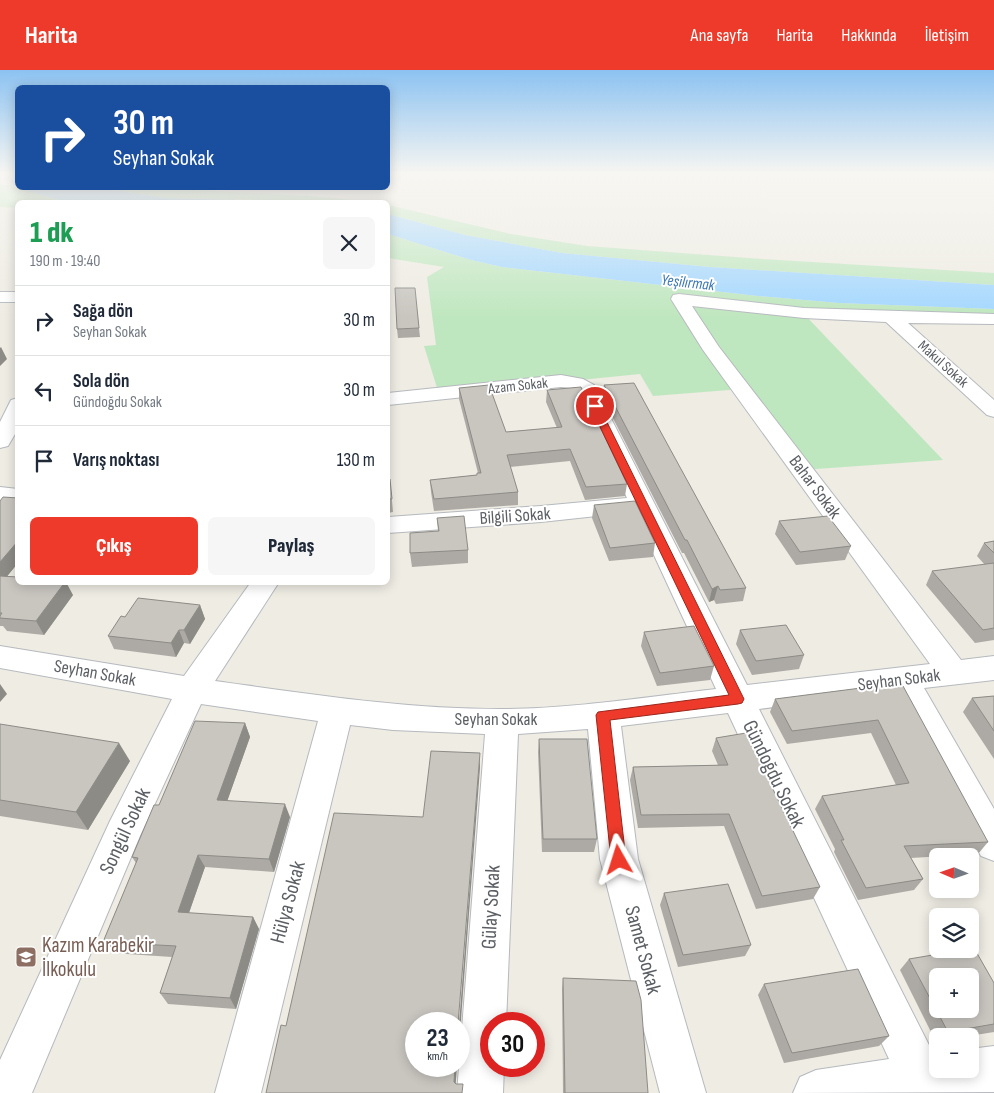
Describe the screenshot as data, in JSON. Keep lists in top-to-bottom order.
{
  "streets": {
    "street": [
      "Makul Sokak",
      "Azam Sokak",
      "Bahar Sokak",
      "Bilgili Sokak",
      "Seyhan Sokak",
      "Gündoğdu Sokak",
      "Songül Sokak",
      "Hülya Sokak",
      "Gülay Sokak",
      "Samet Sokak"
    ]
  },
  "crossings": [
    ["Makul Sokak", "Bahar Sokak"],
    ["Azam Sokak", "Gündoğdu Sokak"],
    ["Bahar Sokak", "Seyhan Sokak"],
    ["Bilgili Sokak", "Gündoğdu Sokak"],
    ["Seyhan Sokak", "Gündoğdu Sokak"],
    ["Seyhan Sokak", "Songül Sokak"],
    ["Seyhan Sokak", "Hülya Sokak"],
    ["Seyhan Sokak", "Gülay Sokak"],
    ["Seyhan Sokak", "Samet Sokak"]
  ],
  "water": ["Yeşilırmak"],
  "places": {
    "school or university": ["Kazım Karabekir İlkokulu"]
  },
  "north": "left",
  "page": {
    "header": "Harita",
    "nav": [
      "Ana sayfa",
      "Harita",
      "Hakkında",
      "İletişim"
    ],
    "turn": ["30 m", "Seyhan Sokak"],
    "heading": ["1 dk", "190 m · 19:40"],
    "list": [
      {
        "name": "Sağa dön",
        "note": "Seyhan Sokak",
        "value": "30 m"
      },
      {
        "name": "Sola dön",
        "note": "Gündoğdu Sokak",
        "value": "30 m"
      },
      {
        "name": "Varış noktası",
        "value": "130 m"
      }
    ],
    "buttons": ["Çıkış", "Paylaş"],
    "map_buttons": ["+", "−"],
    "speed": "23 km/h",
    "limit": "30"
  }
}
